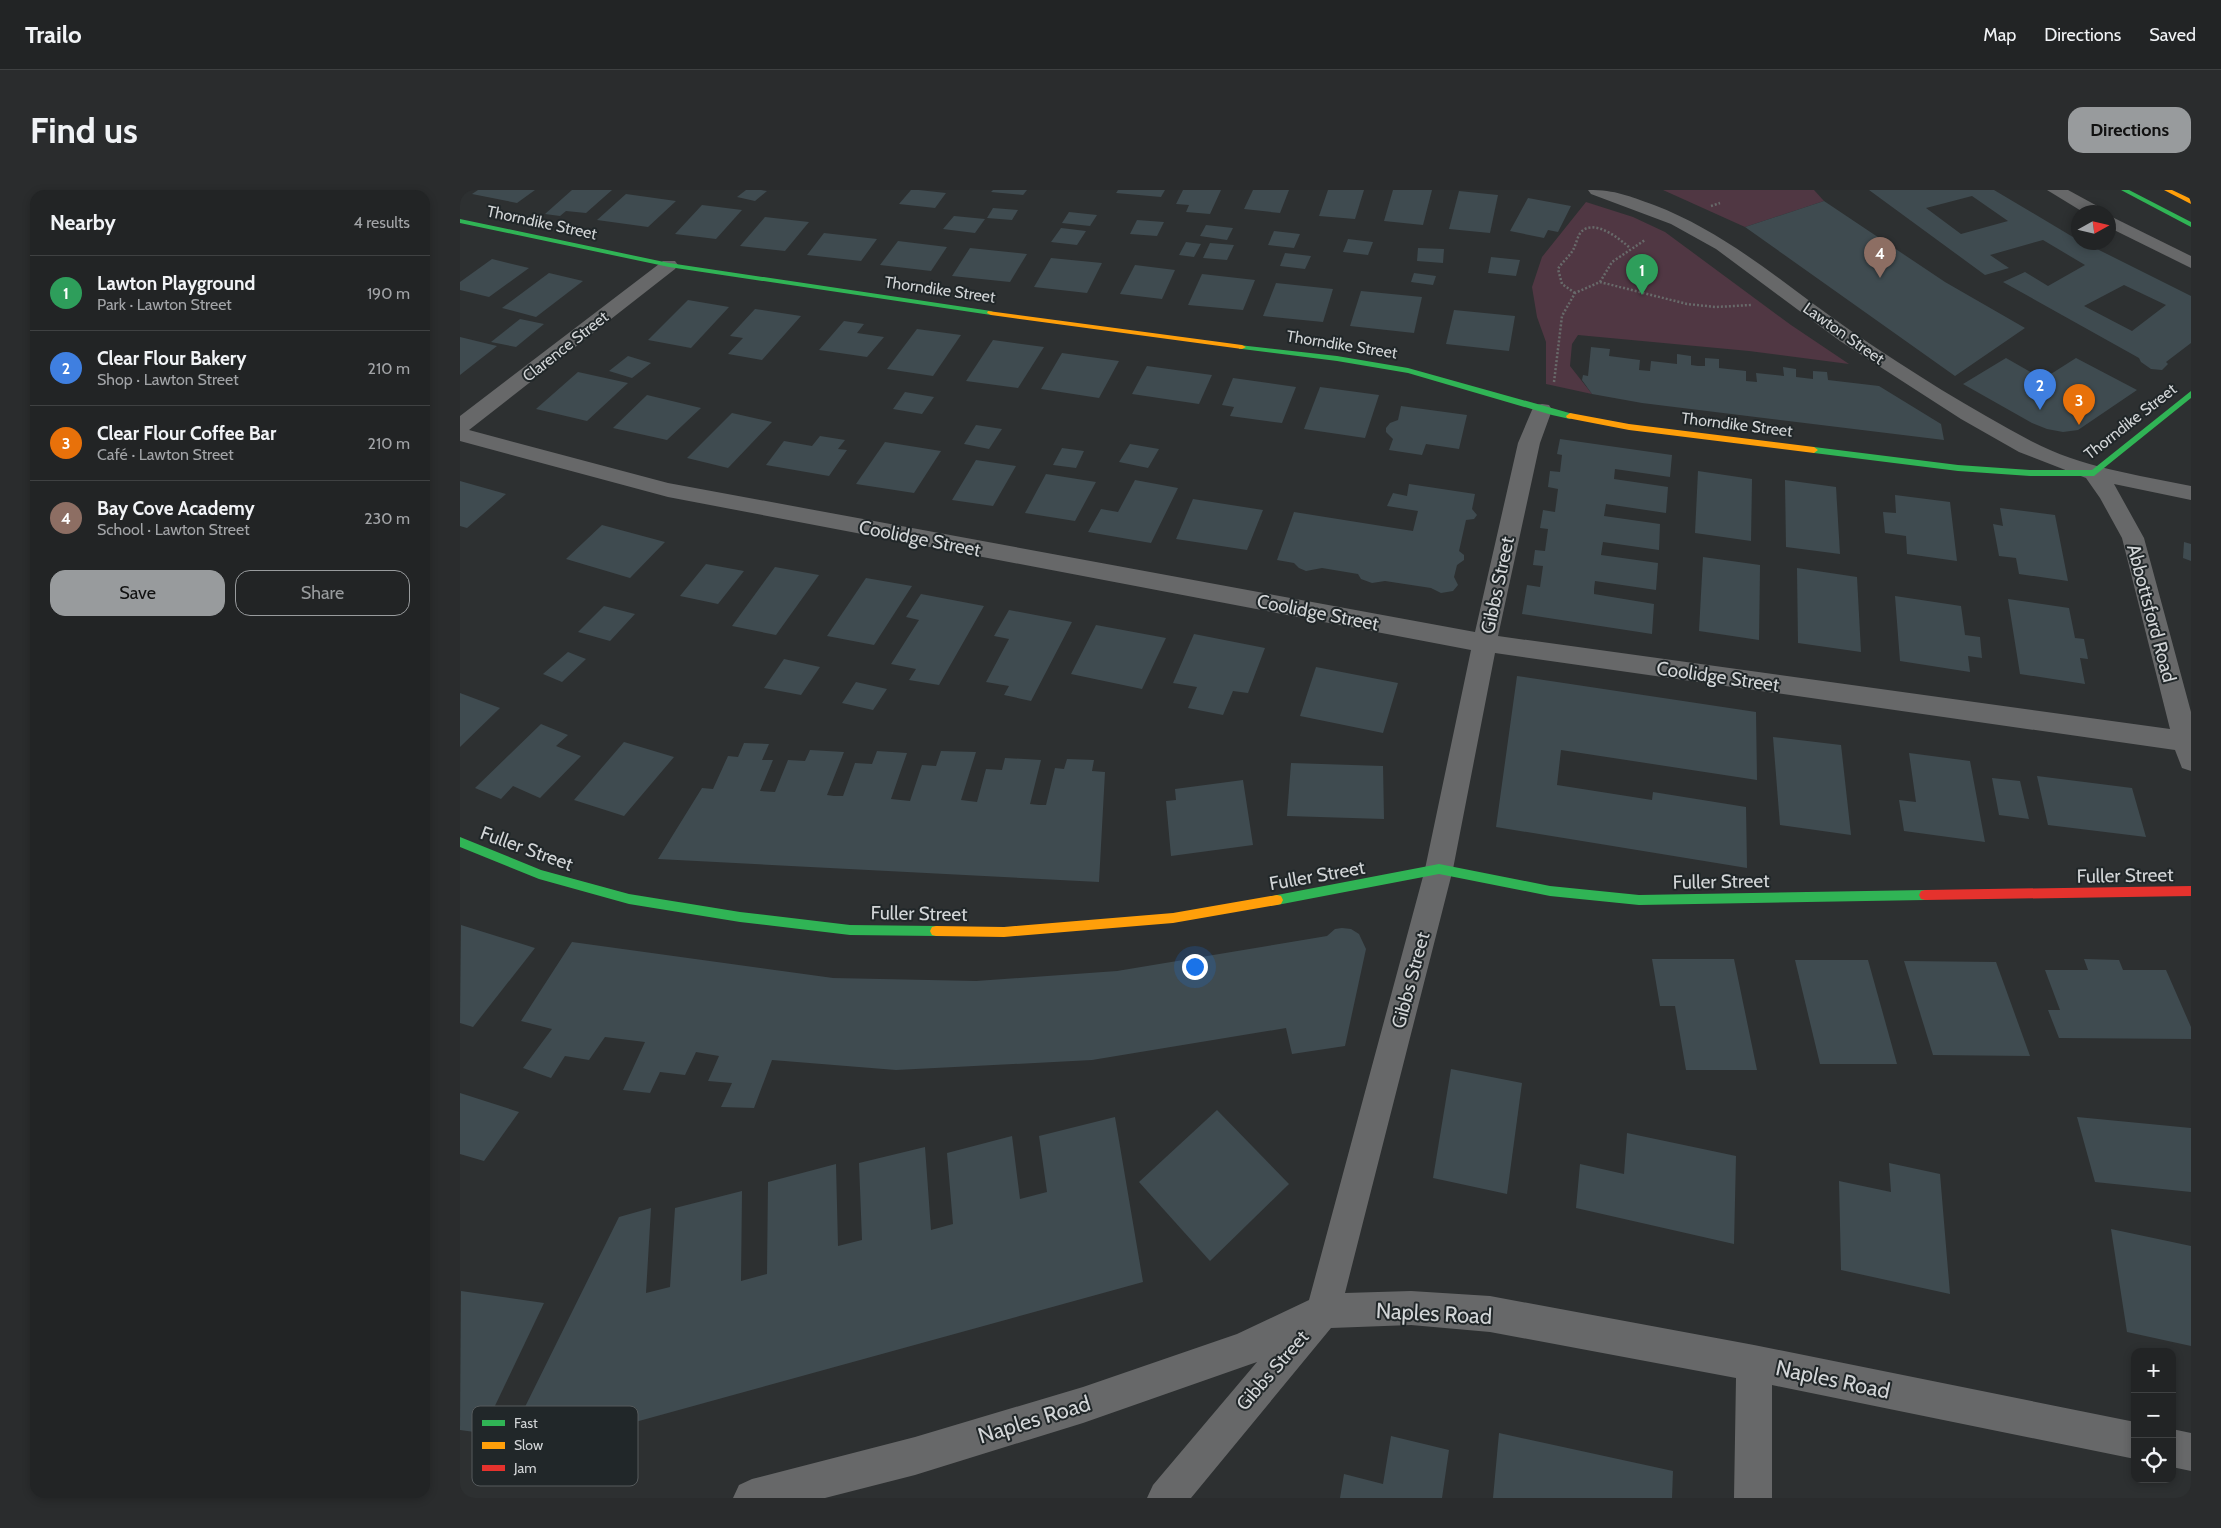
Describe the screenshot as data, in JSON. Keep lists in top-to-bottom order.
{
  "streets": {
    "street": [
      "Thorndike Street",
      "Lawton Street",
      "Clarence Street",
      "Coolidge Street",
      "Gibbs Street",
      "Abbottsford Road",
      "Fuller Street",
      "Naples Road"
    ]
  },
  "crossings": [
    ["Thorndike Street", "Lawton Street"],
    ["Thorndike Street", "Clarence Street"],
    ["Thorndike Street", "Gibbs Street"],
    ["Thorndike Street", "Abbottsford Road"],
    ["Lawton Street", "Abbottsford Road"],
    ["Coolidge Street", "Gibbs Street"],
    ["Coolidge Street", "Abbottsford Road"],
    ["Gibbs Street", "Fuller Street"],
    ["Gibbs Street", "Naples Road"]
  ],
  "legend": ["Fast", "Slow", "Jam"],
  "north": "right",
  "page": {
    "header": "Trailo",
    "nav": ["Map", "Directions", "Saved"],
    "buttons": [
      "Directions",
      ["Save", "Share"]
    ],
    "title": "Find us",
    "heading": ["Nearby", "4 results"],
    "pins": [
      "4",
      "1",
      "2",
      "3"
    ],
    "list": [
      {
        "mark": "1",
        "name": "Lawton Playground",
        "note": "Park · Lawton Street",
        "value": "190 m"
      },
      {
        "mark": "2",
        "name": "Clear Flour Bakery",
        "note": "Shop · Lawton Street",
        "value": "210 m"
      },
      {
        "mark": "3",
        "name": "Clear Flour Coffee Bar",
        "note": "Café · Lawton Street",
        "value": "210 m"
      },
      {
        "mark": "4",
        "name": "Bay Cove Academy",
        "note": "School · Lawton Street",
        "value": "230 m"
      }
    ],
    "map_buttons": ["+", "−"]
  }
}
